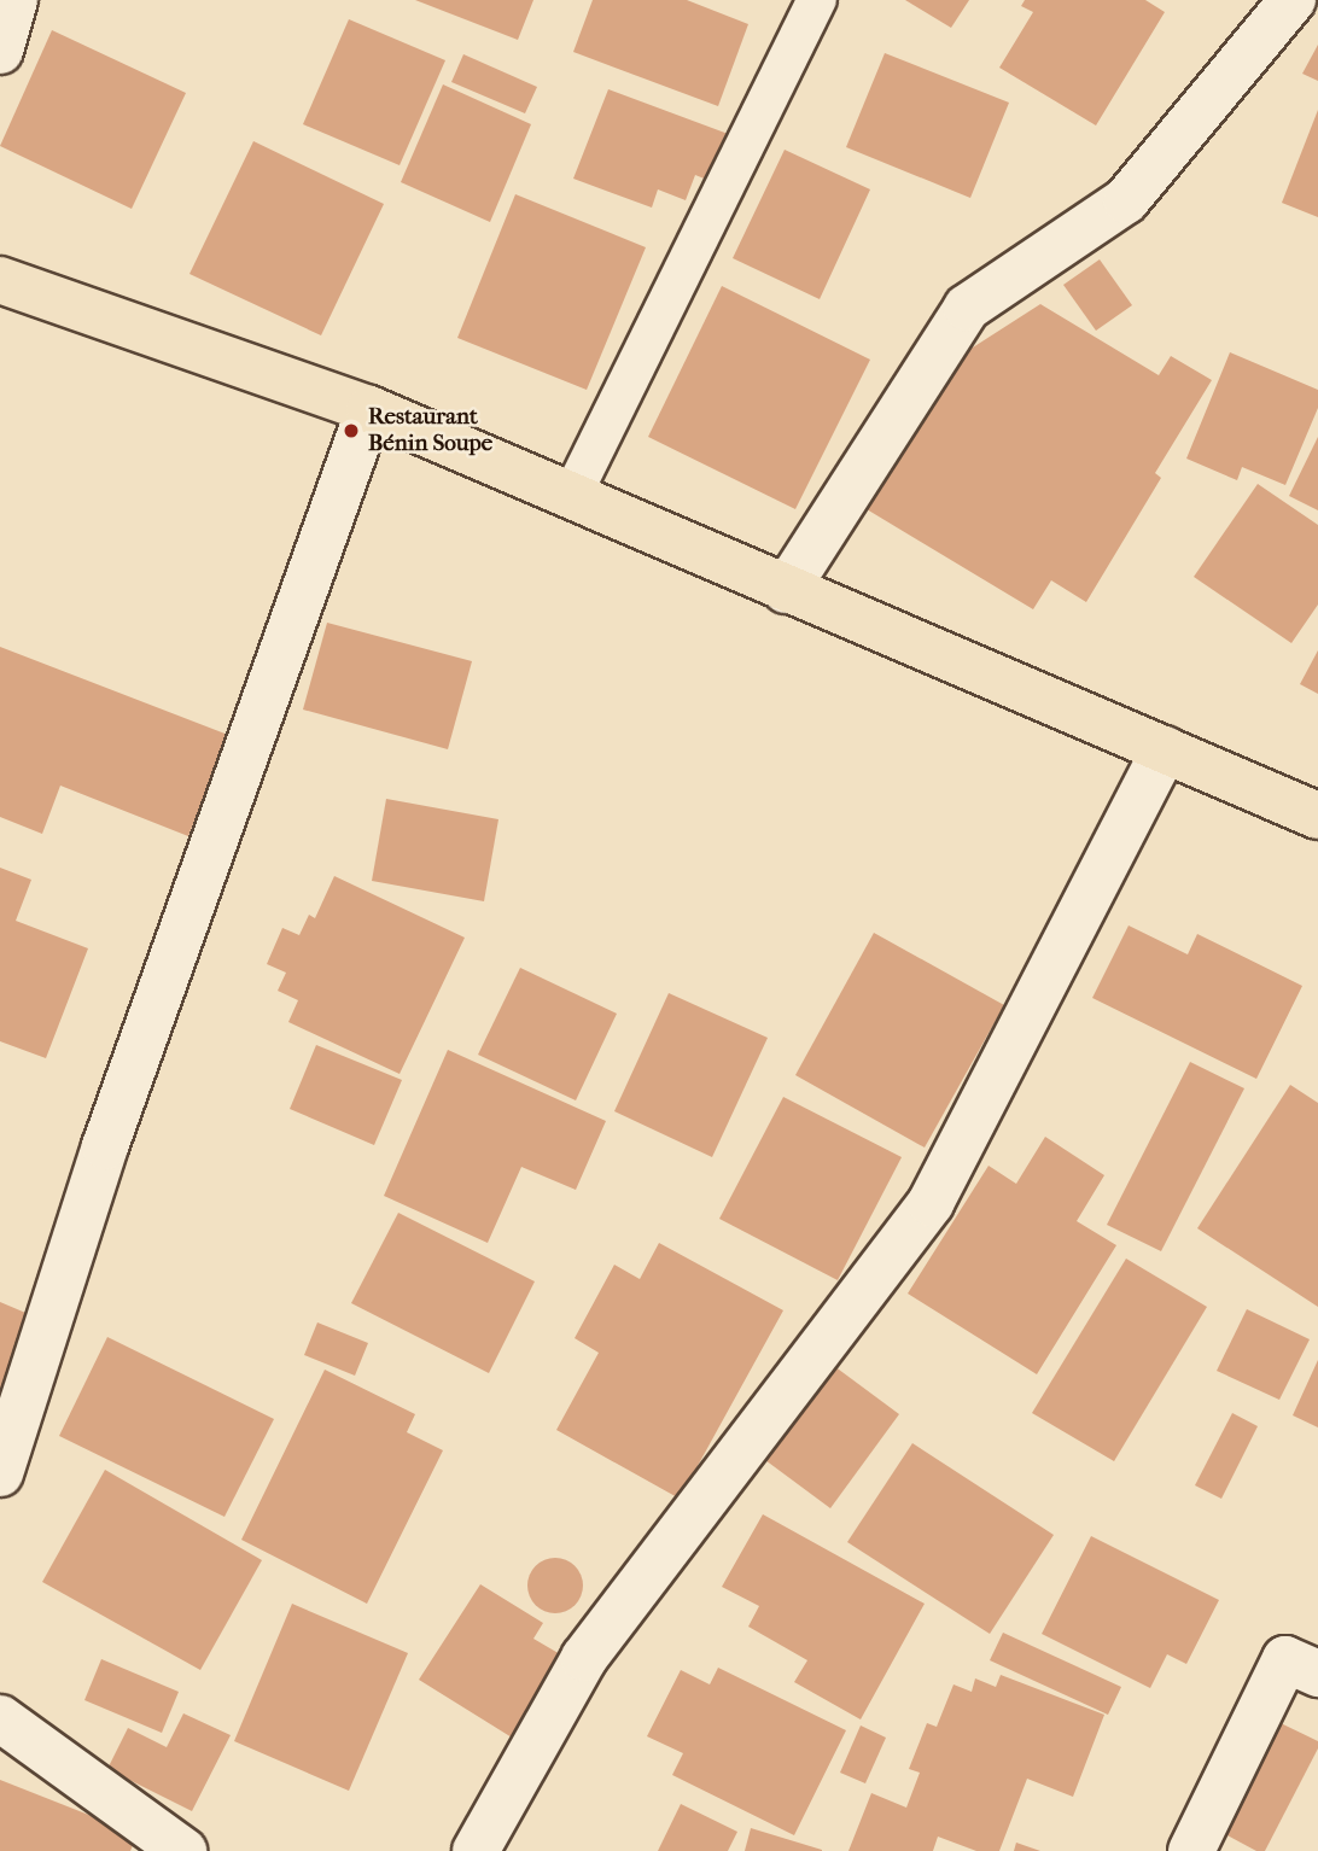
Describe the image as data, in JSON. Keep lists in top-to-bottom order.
{
  "places": ["Restaurant Bénin Soupe"]
}
